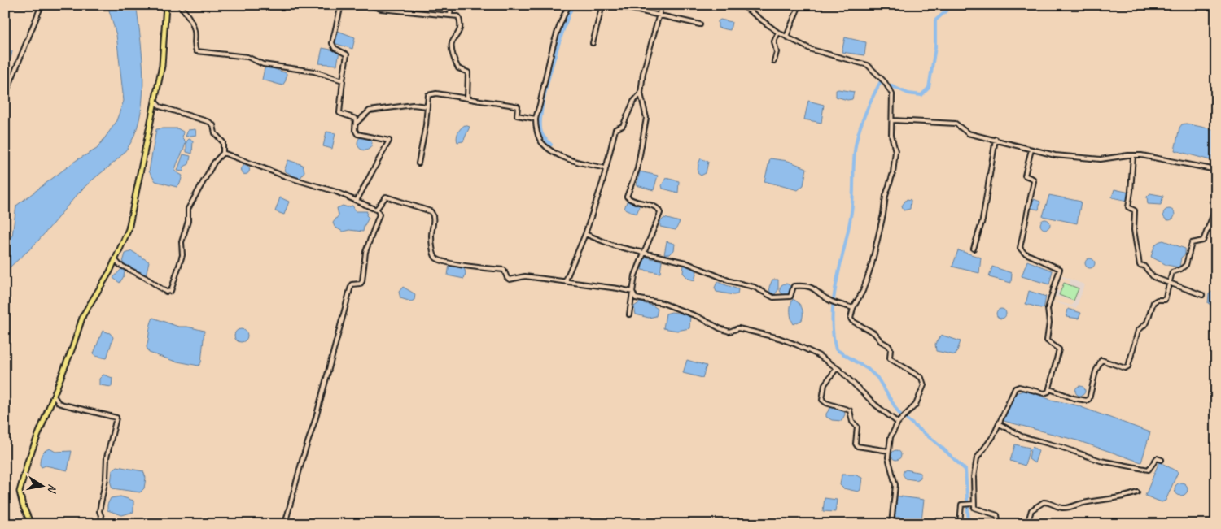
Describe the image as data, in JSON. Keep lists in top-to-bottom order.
{
  "north": "right"
}
